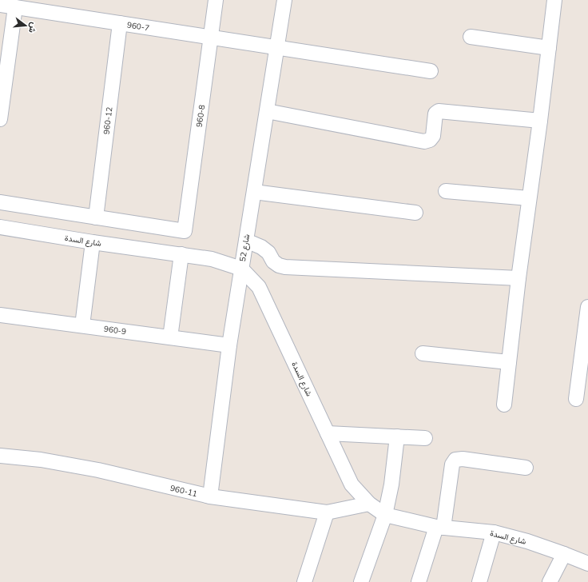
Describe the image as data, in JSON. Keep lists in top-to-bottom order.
{
  "streets": {
    "street": [
      "960-7",
      "960-8",
      "960-12",
      "شارع السدة",
      "شارع 52",
      "960-9",
      "960-11"
    ]
  },
  "crossings": [
    ["960-7", "960-8"],
    ["960-7", "960-12"],
    ["960-7", "شارع 52"],
    ["960-8", "960-12"],
    ["شارع السدة", "شارع 52"],
    ["شارع السدة", "960-11"],
    ["شارع 52", "960-9"],
    ["شارع 52", "960-11"]
  ],
  "north": "right"
}
